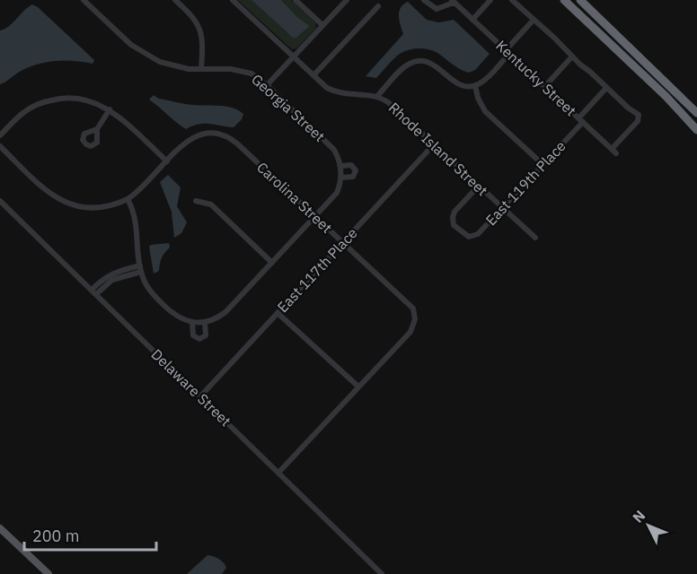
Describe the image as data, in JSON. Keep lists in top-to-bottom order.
{
  "streets": {
    "street": [
      "Kentucky Street",
      "Georgia Street",
      "Rhode Island Street",
      "East 119th Place",
      "Carolina Street",
      "East 117th Place",
      "Delaware Street"
    ]
  },
  "crossings": [
    ["Kentucky Street", "East 119th Place"],
    ["Georgia Street", "Carolina Street"],
    ["Rhode Island Street", "East 119th Place"],
    ["Rhode Island Street", "East 117th Place"],
    ["Carolina Street", "East 117th Place"],
    ["East 117th Place", "Delaware Street"]
  ],
  "scale_bar": "200 m",
  "north": "top left"
}
